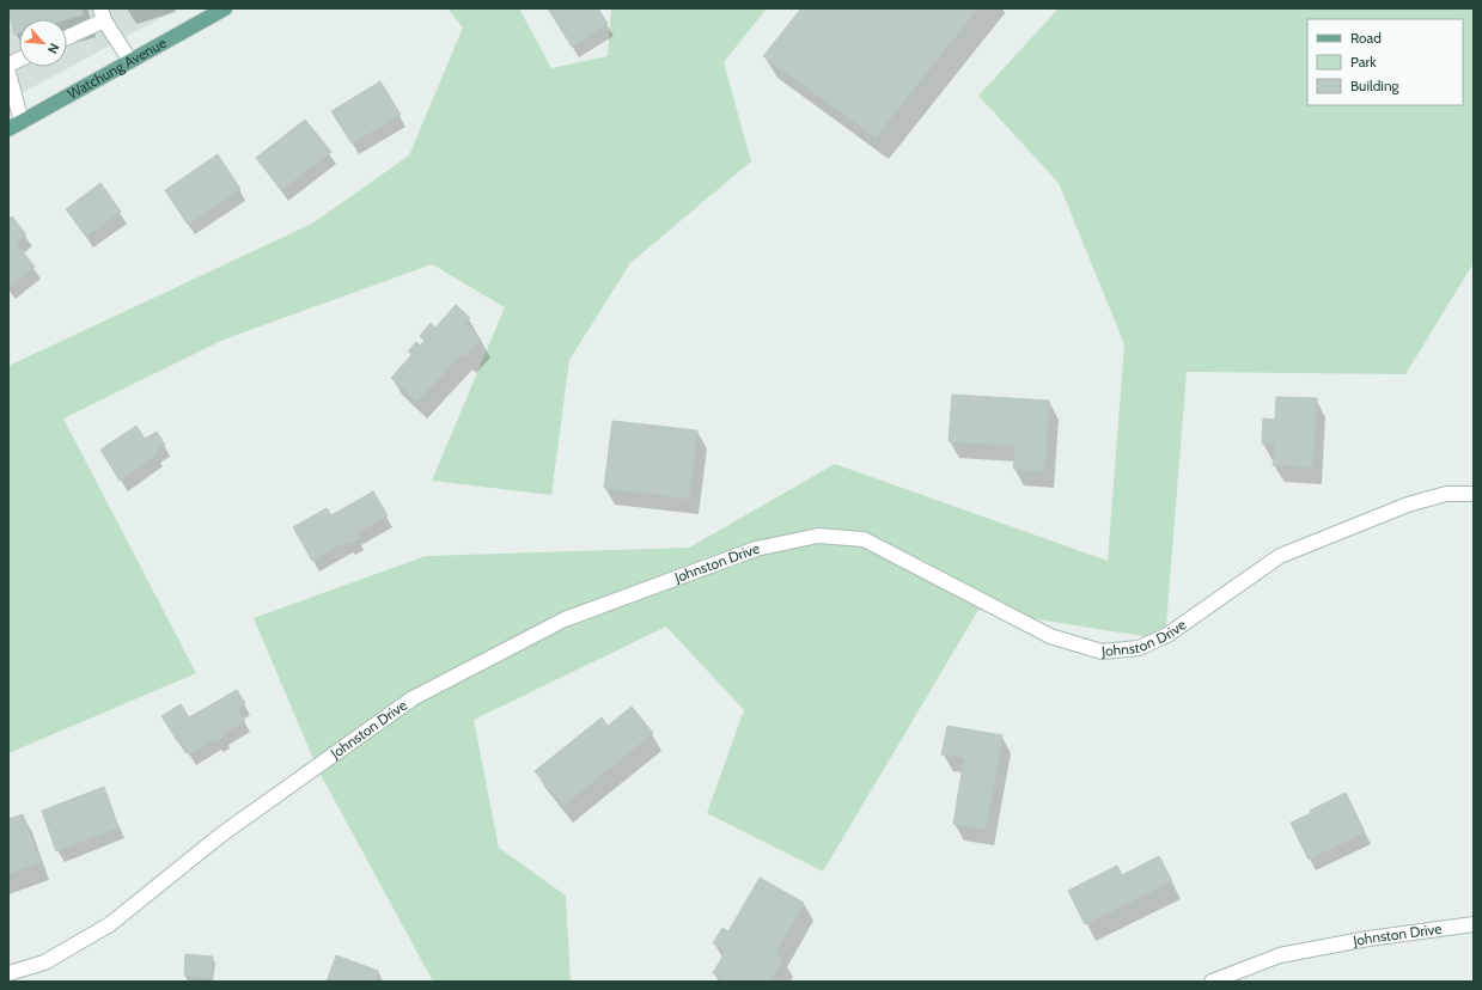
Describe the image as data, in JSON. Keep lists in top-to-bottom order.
{
  "streets": {
    "main road": ["Watchung Avenue"],
    "street": ["Johnston Drive"]
  },
  "legend": ["Road", "Park", "Building"],
  "north": "bottom right"
}
